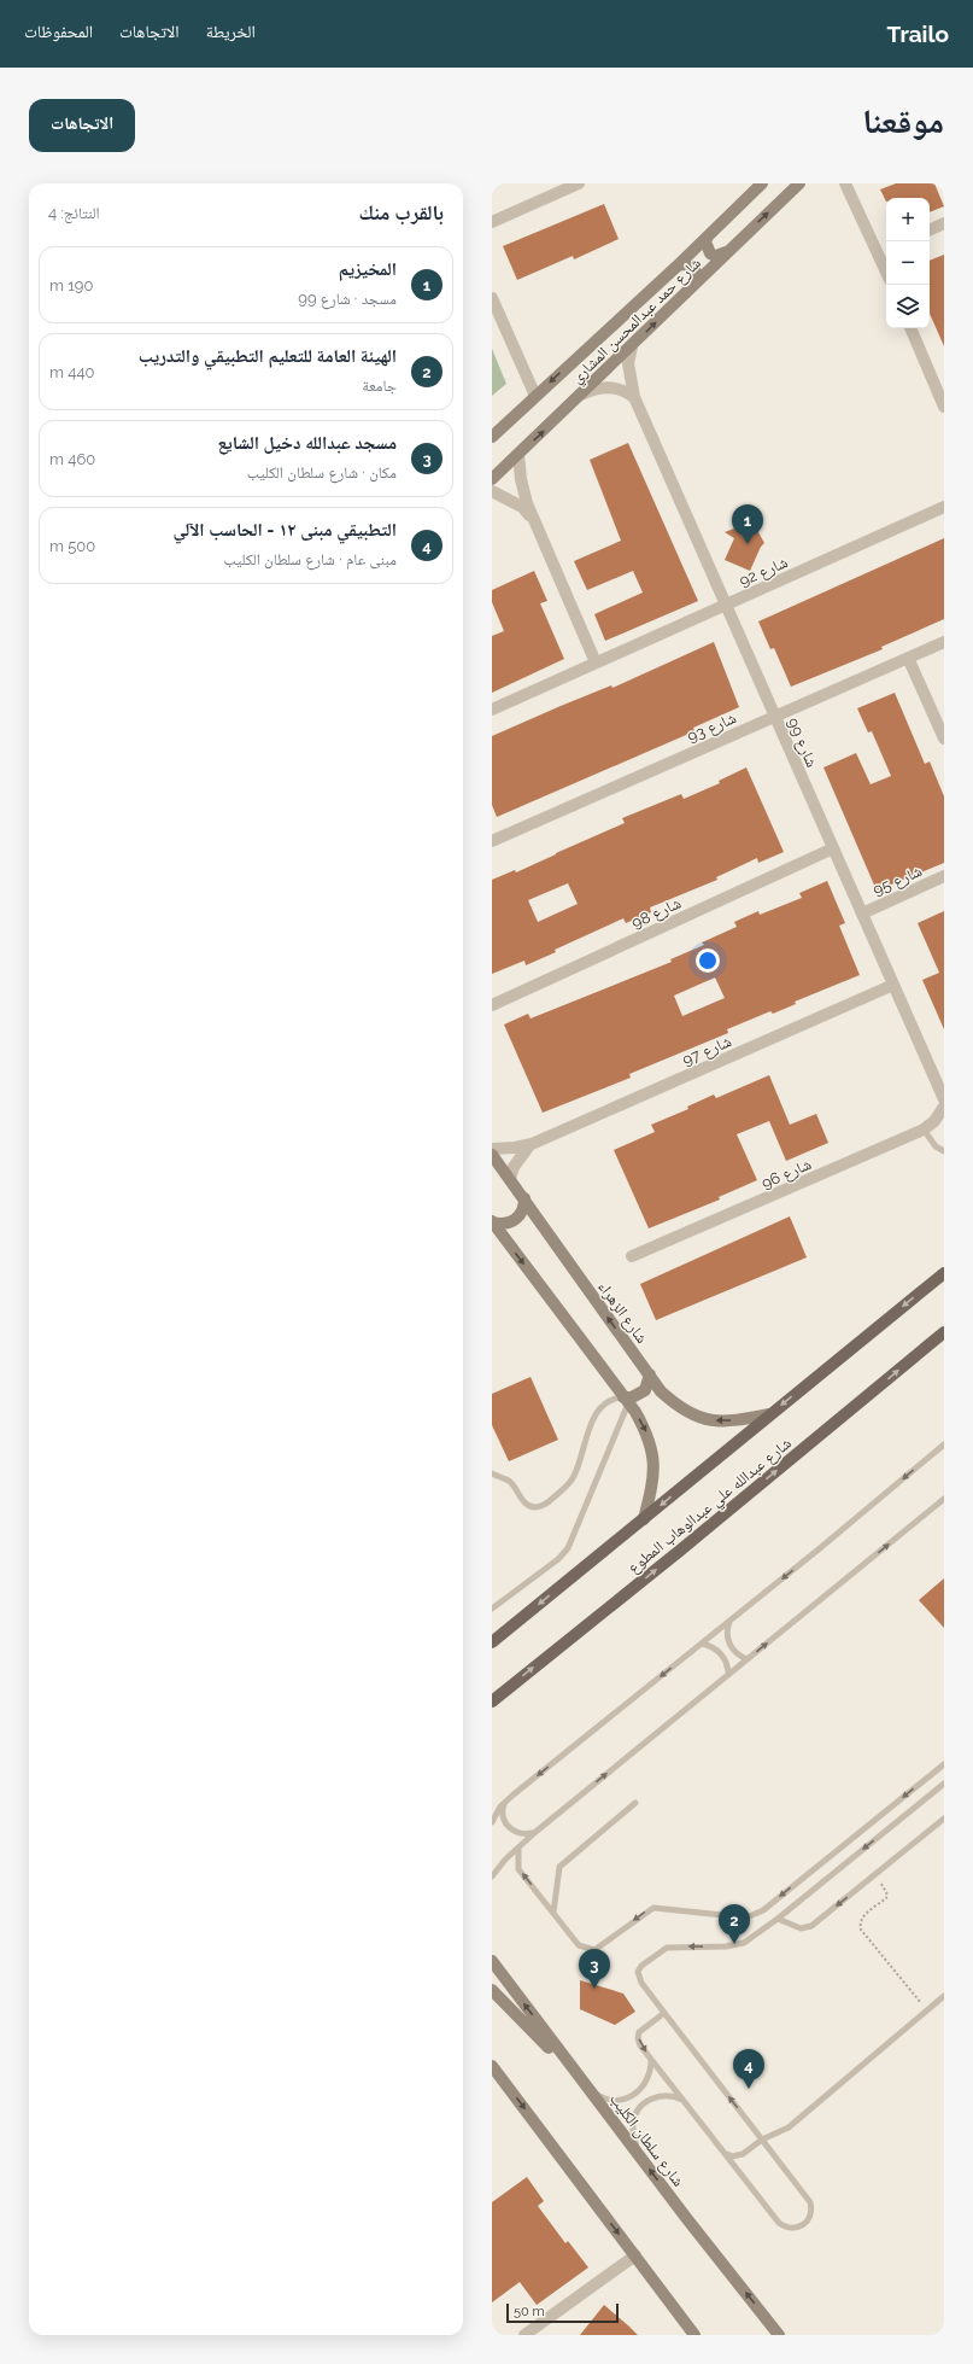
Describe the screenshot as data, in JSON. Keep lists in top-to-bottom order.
{
  "streets": {
    "main road": ["شارع عبدالله علي عبدالوهاب المطوع"],
    "street": [
      "شارع حمد عبدالمحسن المشاري",
      "شارع 92",
      "شارع 93",
      "شارع 99",
      "شارع 95",
      "شارع 98",
      "شارع 97",
      "شارع 96",
      "شارع الزهراء",
      "شارع سلطان الكليب"
    ]
  },
  "crossings": [
    ["شارع حمد عبدالمحسن المشاري", "شارع 99"],
    ["شارع 92", "شارع 99"],
    ["شارع 93", "شارع 99"],
    ["شارع 99", "شارع 95"],
    ["شارع 99", "شارع 98"],
    ["شارع 99", "شارع 97"],
    ["شارع 97", "شارع الزهراء"],
    ["شارع الزهراء", "شارع عبدالله علي عبدالوهاب المطوع"]
  ],
  "scale_bar": "50 m",
  "page": {
    "header": "Trailo",
    "nav": ["الخريطة", "الاتجاهات", "المحفوظات"],
    "title": "موقعنا",
    "buttons": "الاتجاهات",
    "heading": ["بالقرب منك", "النتائج: 4"],
    "map_buttons": ["+", "−"],
    "list": [
      {
        "mark": "1",
        "name": "المخيزيم",
        "note": "مسجد · شارع 99",
        "value": "190 m"
      },
      {
        "mark": "2",
        "name": "الهيئة العامة للتعليم التطبيقي والتدريب",
        "note": "جامعة",
        "value": "440 m"
      },
      {
        "mark": "3",
        "name": "مسجد عبدالله دخيل الشايع",
        "note": "مكان · شارع سلطان الكليب",
        "value": "460 m"
      },
      {
        "mark": "4",
        "name": "التطبيقي مبنى ١٢ - الحاسب الآلي",
        "note": "مبنى عام · شارع سلطان الكليب",
        "value": "500 m"
      }
    ],
    "pins": [
      "1",
      "2",
      "3",
      "4"
    ],
    "scale": "50 m"
  }
}
